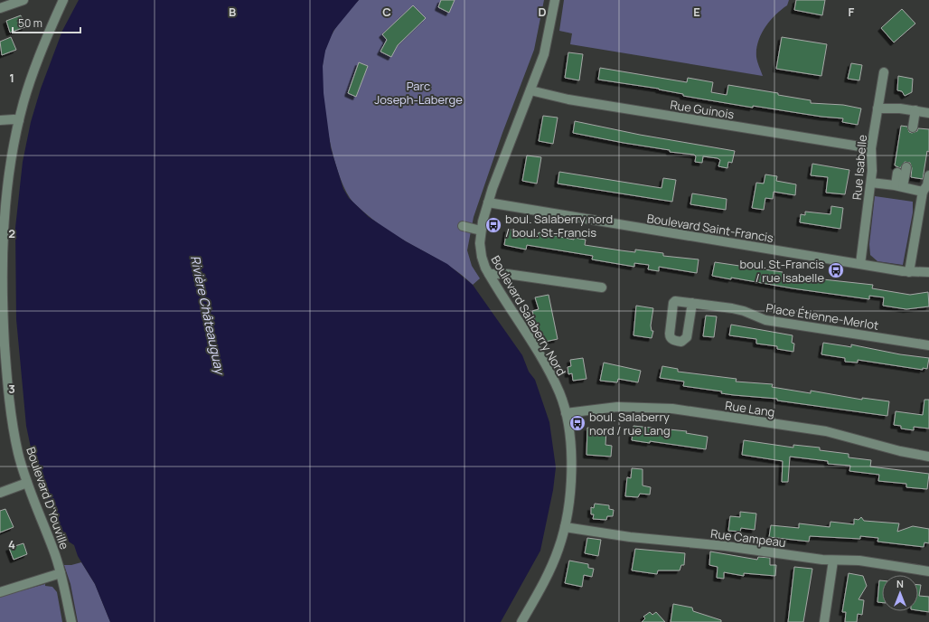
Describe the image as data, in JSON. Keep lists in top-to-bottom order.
{
  "streets": {
    "street": [
      "Rue Guinois",
      "Rue Isabelle",
      "Boulevard Saint-Francis",
      "Boulevard Salaberry Nord",
      "Place Étienne-Merlot",
      "Rue Lang",
      "Boulevard D'Youville",
      "Rue Campeau"
    ]
  },
  "crossings": [
    ["Rue Guinois", "Rue Isabelle"],
    ["Rue Guinois", "Boulevard Salaberry Nord"],
    ["Rue Isabelle", "Boulevard Saint-Francis"],
    ["Boulevard Saint-Francis", "Boulevard Salaberry Nord"],
    ["Boulevard Salaberry Nord", "Rue Lang"],
    ["Boulevard Salaberry Nord", "Rue Campeau"]
  ],
  "water": ["Rivière Châteauguay"],
  "parks": ["Parc Joseph-Laberge"],
  "places": {
    "bus stop": ["boul. Salaberry nord / boul. St-Francis", "boul. St-Francis / rue Isabelle", "boul. Salaberry nord / rue Lang"]
  },
  "scale_bar": "50 m",
  "north": "top",
  "grid": {
    "columns": [
      "B",
      "C",
      "D",
      "E",
      "F"
    ],
    "rows": [
      "1",
      "2",
      "3",
      "4"
    ]
  }
}
